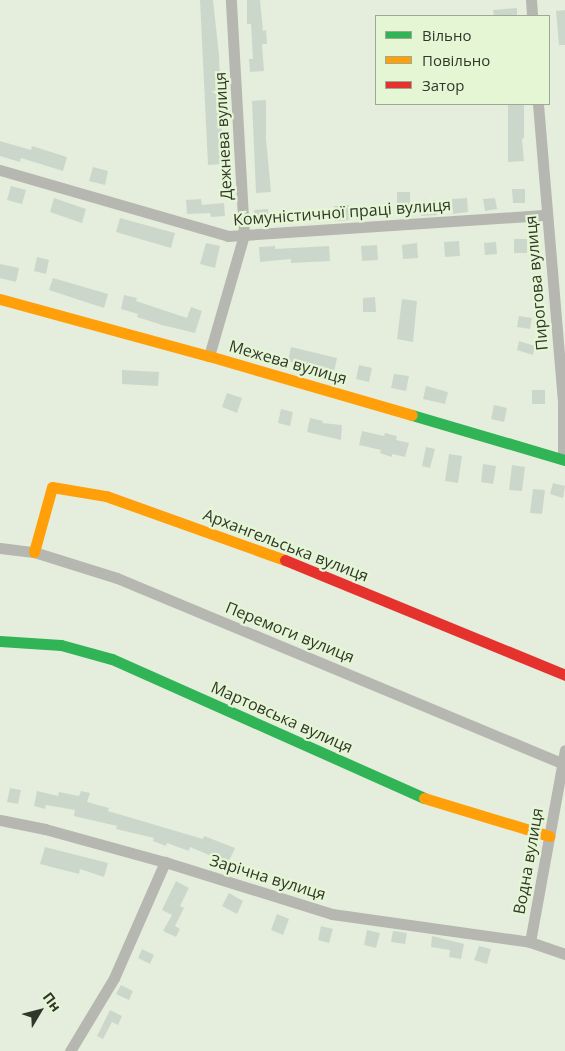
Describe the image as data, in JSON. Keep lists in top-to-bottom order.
{
  "streets": {
    "street": [
      "Дежнева вулиця",
      "Комуністичної праці вулиця",
      "Пирогова вулиця",
      "Межева вулиця",
      "Архангельська вулиця",
      "Перемоги вулиця",
      "Мартовська вулиця",
      "Водна вулиця",
      "Зарічна вулиця"
    ]
  },
  "crossings": [
    ["Дежнева вулиця", "Комуністичної праці вулиця"],
    ["Дежнева вулиця", "Межева вулиця"],
    ["Комуністичної праці вулиця", "Пирогова вулиця"],
    ["Пирогова вулиця", "Межева вулиця"],
    ["Архангельська вулиця", "Перемоги вулиця"],
    ["Перемоги вулиця", "Водна вулиця"],
    ["Мартовська вулиця", "Водна вулиця"],
    ["Водна вулиця", "Зарічна вулиця"]
  ],
  "legend": ["Вільно", "Повільно", "Затор"],
  "north": "top right"
}
